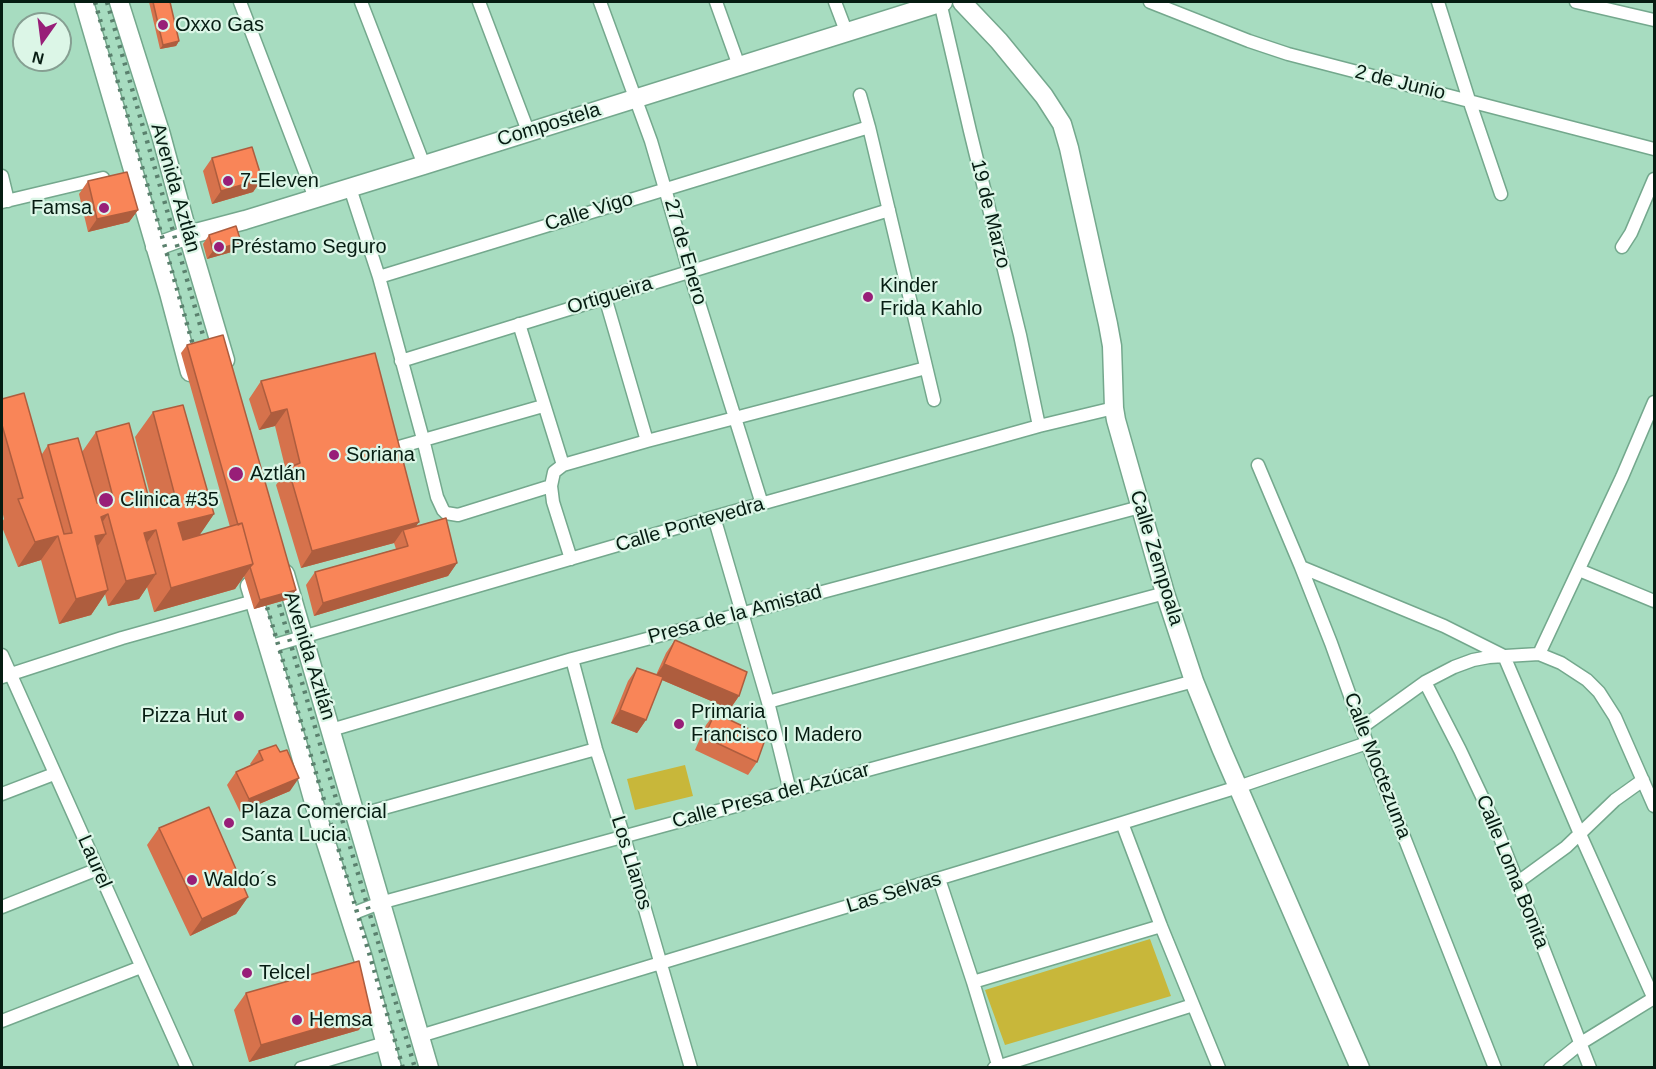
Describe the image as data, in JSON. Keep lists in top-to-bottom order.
{
  "streets": {
    "street": [
      "2 de Junio",
      "Compostela",
      "Avenida Aztlán",
      "Calle Vigo",
      "19 de Marzo",
      "27 de Enero",
      "Ortigueira",
      "Calle Pontevedra",
      "Calle Zempoala",
      "Presa de la Amistad",
      "Calle Moctezuma",
      "Calle Presa del Azúcar",
      "Laurel",
      "Los Llanos",
      "Calle Loma Bonita",
      "Las Selvas"
    ]
  },
  "crossings": [
    ["Compostela", "Avenida Aztlán"],
    ["Compostela", "19 de Marzo"],
    ["Compostela", "27 de Enero"],
    ["Avenida Aztlán", "Calle Pontevedra"],
    ["Avenida Aztlán", "Presa de la Amistad"],
    ["Avenida Aztlán", "Calle Presa del Azúcar"],
    ["Avenida Aztlán", "Las Selvas"],
    ["Calle Vigo", "27 de Enero"],
    ["19 de Marzo", "Calle Pontevedra"],
    ["27 de Enero", "Ortigueira"],
    ["27 de Enero", "Calle Pontevedra"],
    ["Calle Pontevedra", "Calle Zempoala"],
    ["Calle Zempoala", "Presa de la Amistad"],
    ["Calle Zempoala", "Calle Presa del Azúcar"],
    ["Calle Zempoala", "Las Selvas"],
    ["Presa de la Amistad", "Los Llanos"],
    ["Calle Moctezuma", "Las Selvas"],
    ["Calle Presa del Azúcar", "Los Llanos"],
    ["Los Llanos", "Las Selvas"]
  ],
  "places": [
    "Oxxo Gas",
    "7-Eleven",
    "Famsa",
    "Préstamo Seguro",
    "Kinder Frida Kahlo",
    "Soriana",
    "Aztlán",
    "Clinica #35",
    "Pizza Hut",
    "Primaria Francisco I Madero",
    "Plaza Comercial Santa Lucia",
    "Waldo´s",
    "Telcel",
    "Hemsa"
  ],
  "north": "bottom"
}
